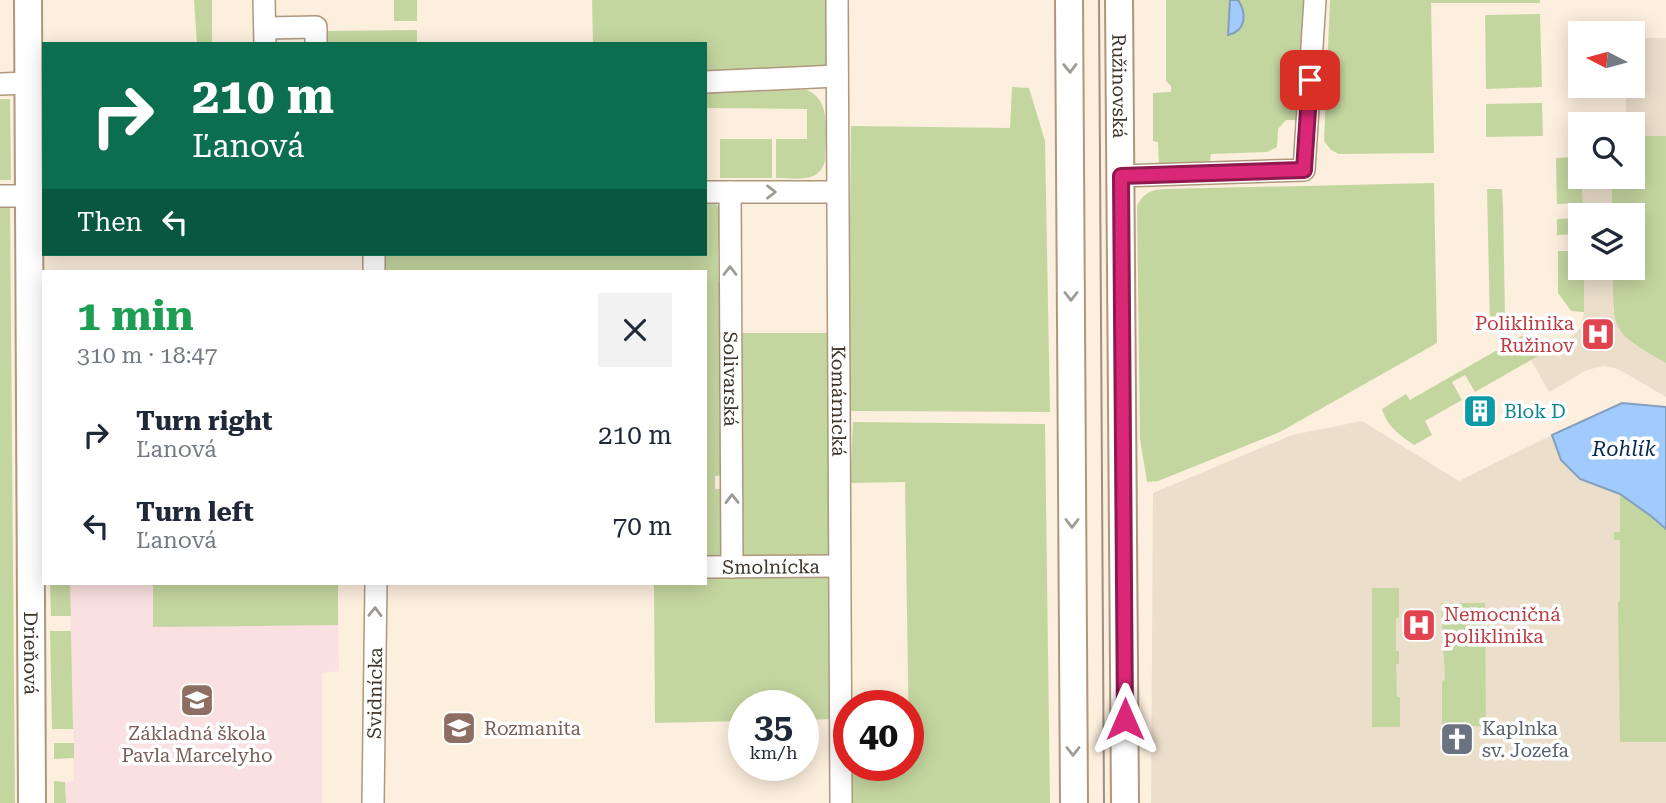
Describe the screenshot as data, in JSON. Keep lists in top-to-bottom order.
{
  "streets": {
    "street": [
      "Ružinovská",
      "Solivarská",
      "Komárnická",
      "Smolnícka",
      "Drieňová",
      "Svidnícka"
    ]
  },
  "crossings": [
    ["Solivarská", "Smolnícka"],
    ["Komárnická", "Smolnícka"]
  ],
  "one_way": ["Solivarská", "Svidnícka"],
  "water": ["Rohlík"],
  "places": {
    "hospital": ["Poliklinika Ružinov", "Nemocničná poliklinika"],
    "building": ["Blok D"],
    "school or university": ["Základná škola Pavla Marcelyho", "Rozmanita"],
    "church": ["Kaplnka sv. Jozefa"]
  },
  "north": "left",
  "page": {
    "turn": ["210 m", "Ľanová"],
    "then": "Then",
    "heading": ["1 min", "310 m · 18:47"],
    "list": [
      {
        "name": "Turn right",
        "note": "Ľanová",
        "value": "210 m"
      },
      {
        "name": "Turn left",
        "note": "Ľanová",
        "value": "70 m"
      }
    ],
    "speed": "35 km/h",
    "limit": "40"
  }
}
